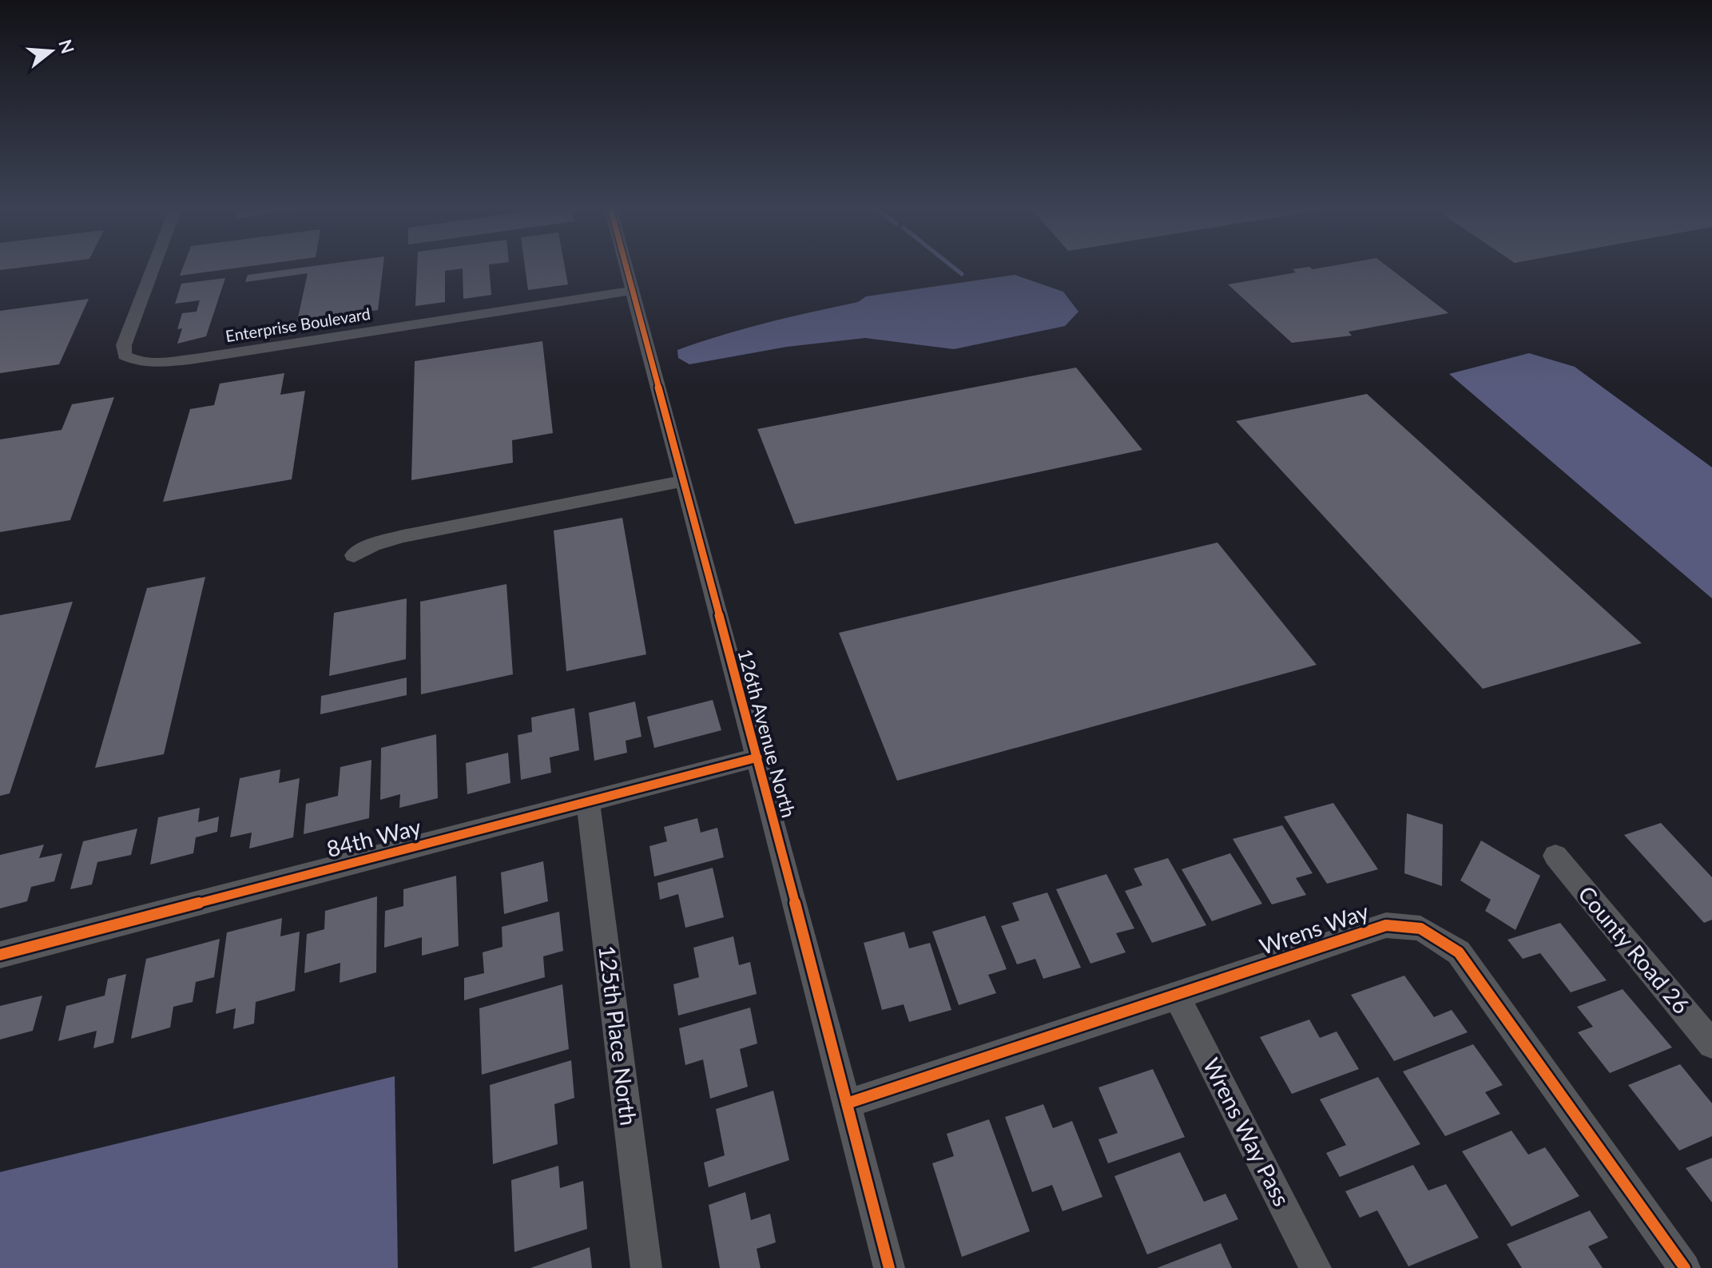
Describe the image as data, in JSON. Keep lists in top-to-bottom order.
{
  "streets": {
    "street": [
      "Enterprise Boulevard",
      "126th Avenue North",
      "84th Way",
      "Wrens Way",
      "County Road 26",
      "125th Place North",
      "Wrens Way Pass"
    ]
  },
  "crossings": [
    ["Enterprise Boulevard", "126th Avenue North"],
    ["126th Avenue North", "84th Way"],
    ["126th Avenue North", "Wrens Way"],
    ["84th Way", "125th Place North"],
    ["Wrens Way", "Wrens Way Pass"]
  ],
  "north": "right"
}
